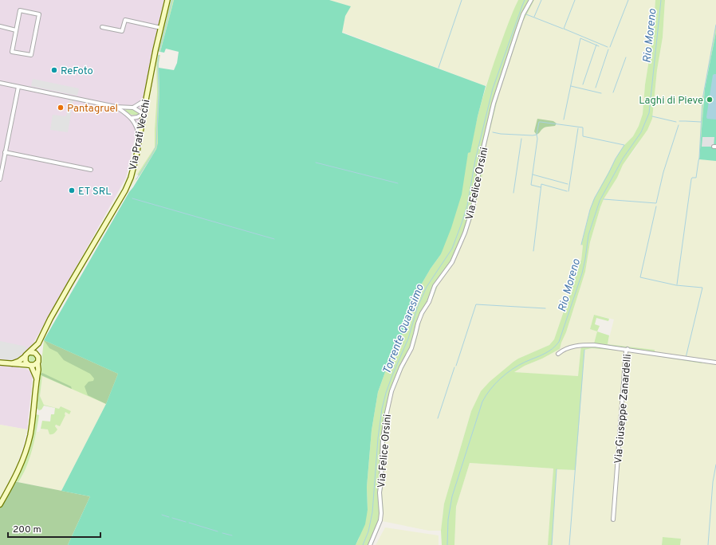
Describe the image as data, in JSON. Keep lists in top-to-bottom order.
{
  "streets": {
    "main road": ["Via Prati Vecchi"],
    "street": ["Via Felice Orsini", "Via Giuseppe Zanardelli"]
  },
  "water": ["Rio Moreno", "Torrente Quaresimo"],
  "places": [
    "ReFoto",
    "Laghi di Pieve",
    "Pantagruel",
    "ET SRL"
  ],
  "scale_bar": "200 m"
}
